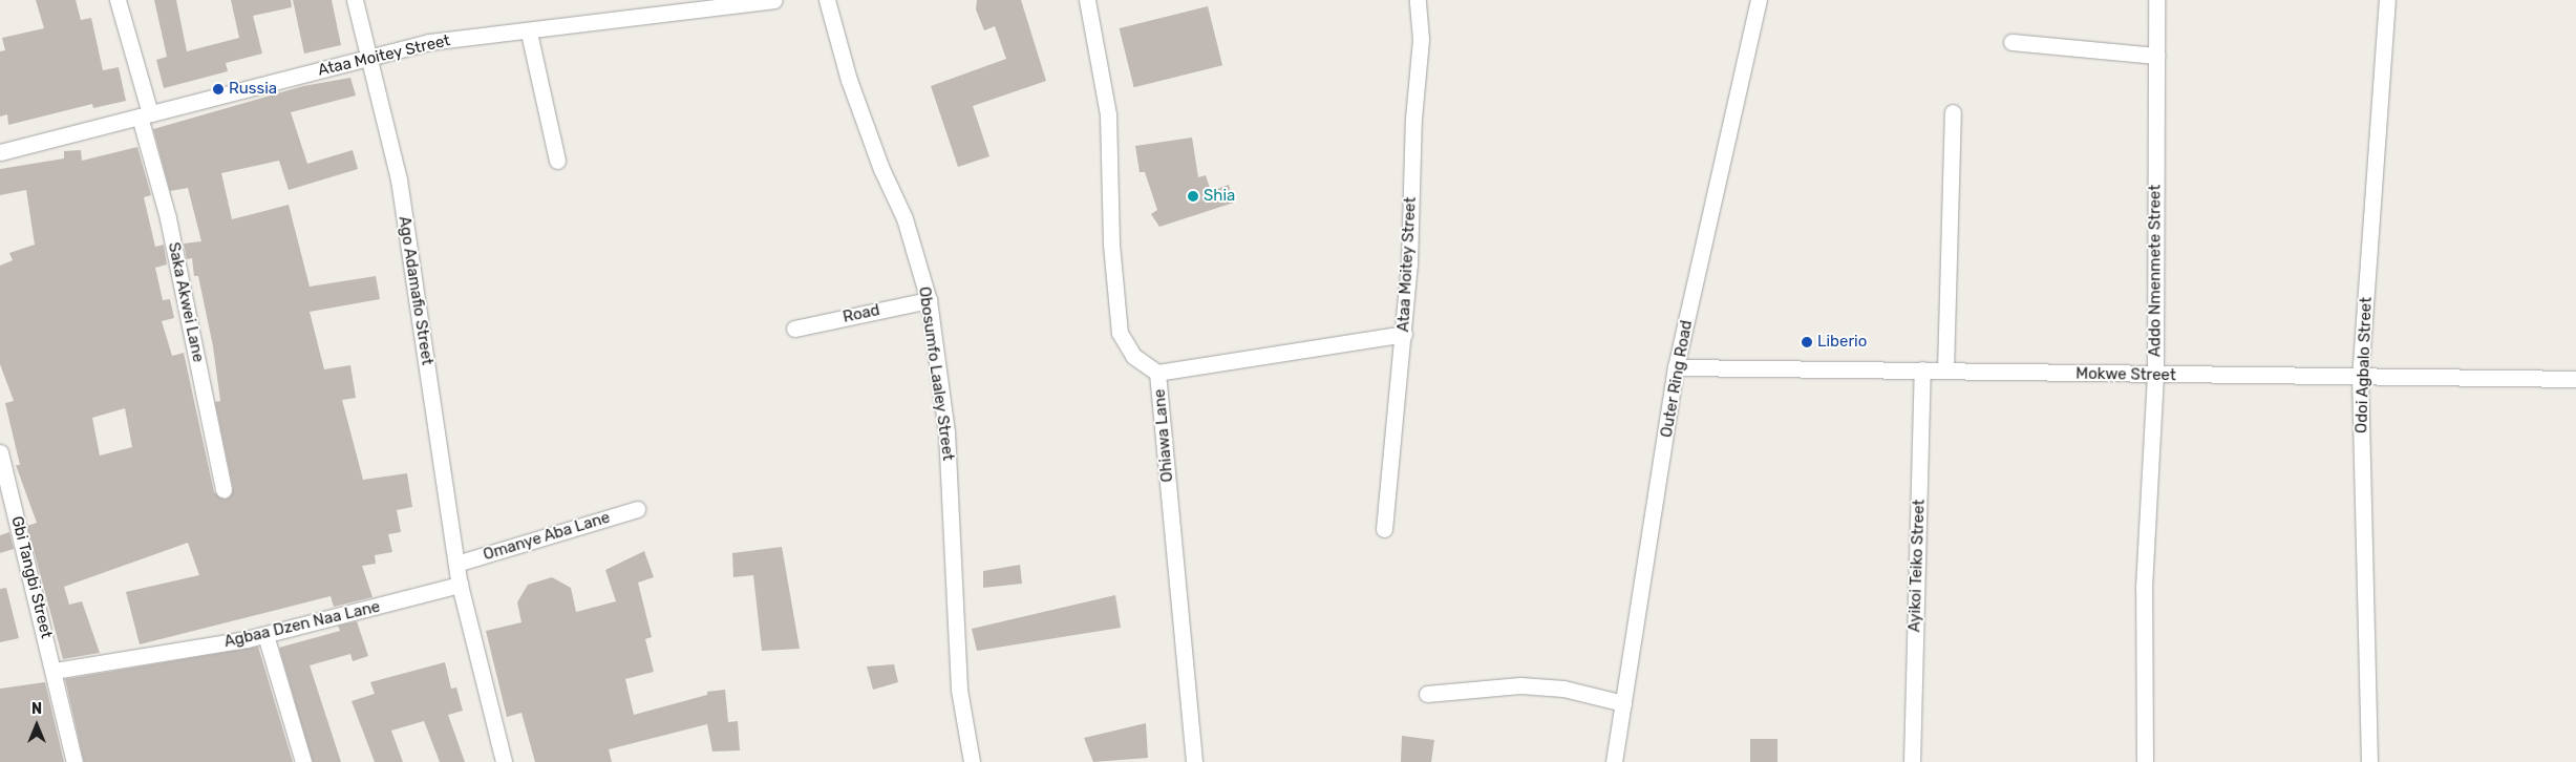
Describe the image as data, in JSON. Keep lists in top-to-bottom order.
{
  "streets": {
    "street": [
      "Ataa Moitey Street",
      "Addo Nmenmete Street",
      "Ago Adamafio Street",
      "Saka Akwei Lane",
      "Road",
      "Odoi Agbalo Street",
      "Obosumfo Laaley Street",
      "Mokwe Street",
      "Outer Ring Road",
      "Ohiawa Lane",
      "Omanye Aba Lane",
      "Ayikoi Teiko Street",
      "Gbi Tangbi Street",
      "Agbaa Dzen Naa Lane"
    ]
  },
  "crossings": [
    ["Ataa Moitey Street", "Ago Adamafio Street"],
    ["Ataa Moitey Street", "Saka Akwei Lane"],
    ["Addo Nmenmete Street", "Mokwe Street"],
    ["Ago Adamafio Street", "Omanye Aba Lane"],
    ["Ago Adamafio Street", "Agbaa Dzen Naa Lane"],
    ["Road", "Obosumfo Laaley Street"],
    ["Odoi Agbalo Street", "Mokwe Street"],
    ["Mokwe Street", "Outer Ring Road"],
    ["Mokwe Street", "Ayikoi Teiko Street"],
    ["Gbi Tangbi Street", "Agbaa Dzen Naa Lane"]
  ],
  "places": ["Russia", "Shia", "Liberio"],
  "north": "top"
}
